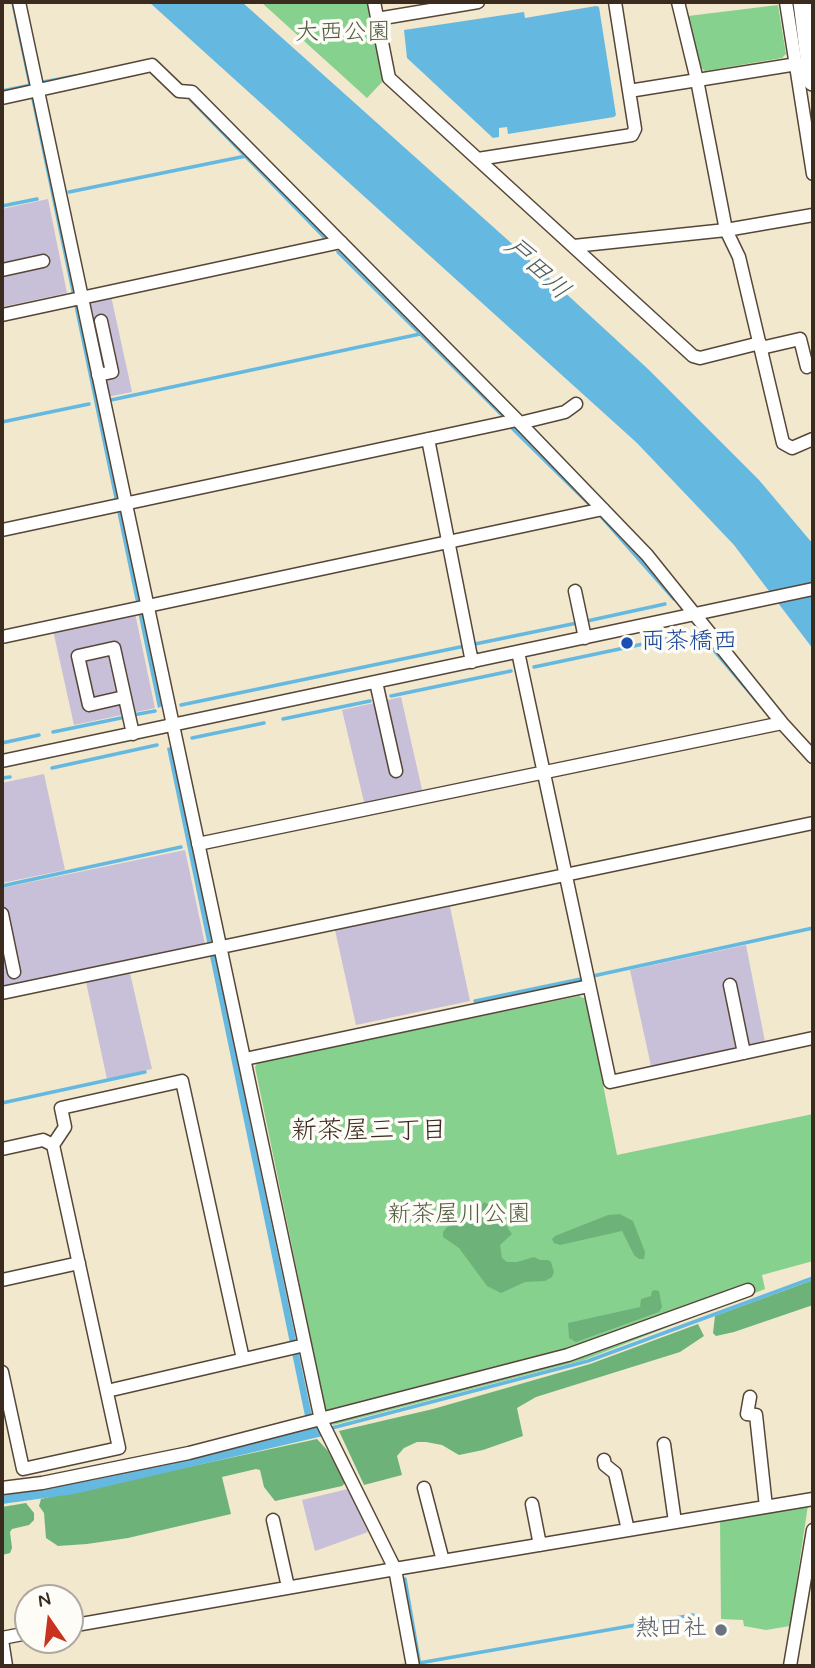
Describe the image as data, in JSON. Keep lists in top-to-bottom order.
{
  "districts": ["新茶屋三丁目"],
  "water": ["戸田川"],
  "parks": ["大西公園", "新茶屋川公園"],
  "places": ["両茶橋西", "熱田社"],
  "north": "top"
}
